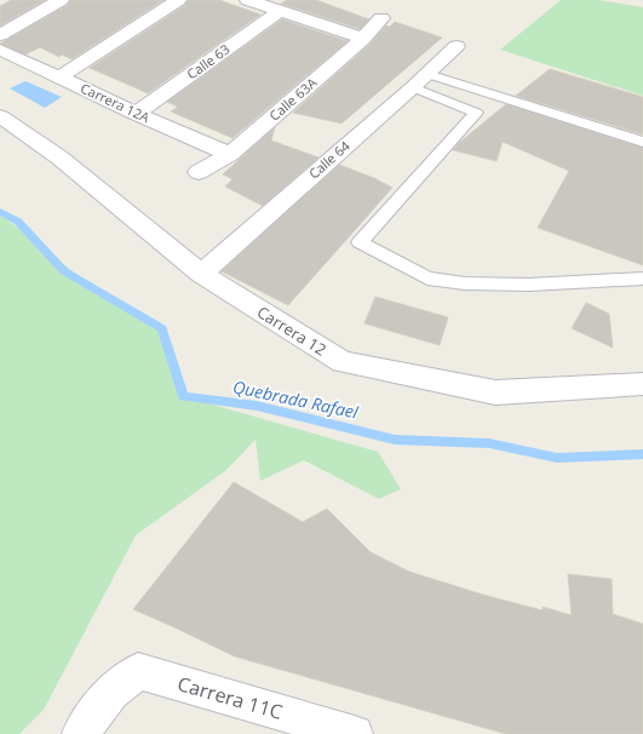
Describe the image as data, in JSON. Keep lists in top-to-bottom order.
{
  "streets": {
    "street": [
      "Calle 63",
      "Calle 63A",
      "Carrera 12A",
      "Calle 64",
      "Carrera 12",
      "Carrera 11C"
    ]
  },
  "crossings": [
    ["Calle 63", "Carrera 12A"],
    ["Calle 63A", "Carrera 12A"],
    ["Calle 64", "Carrera 12"]
  ],
  "water": ["Quebrada Rafael"]
}
